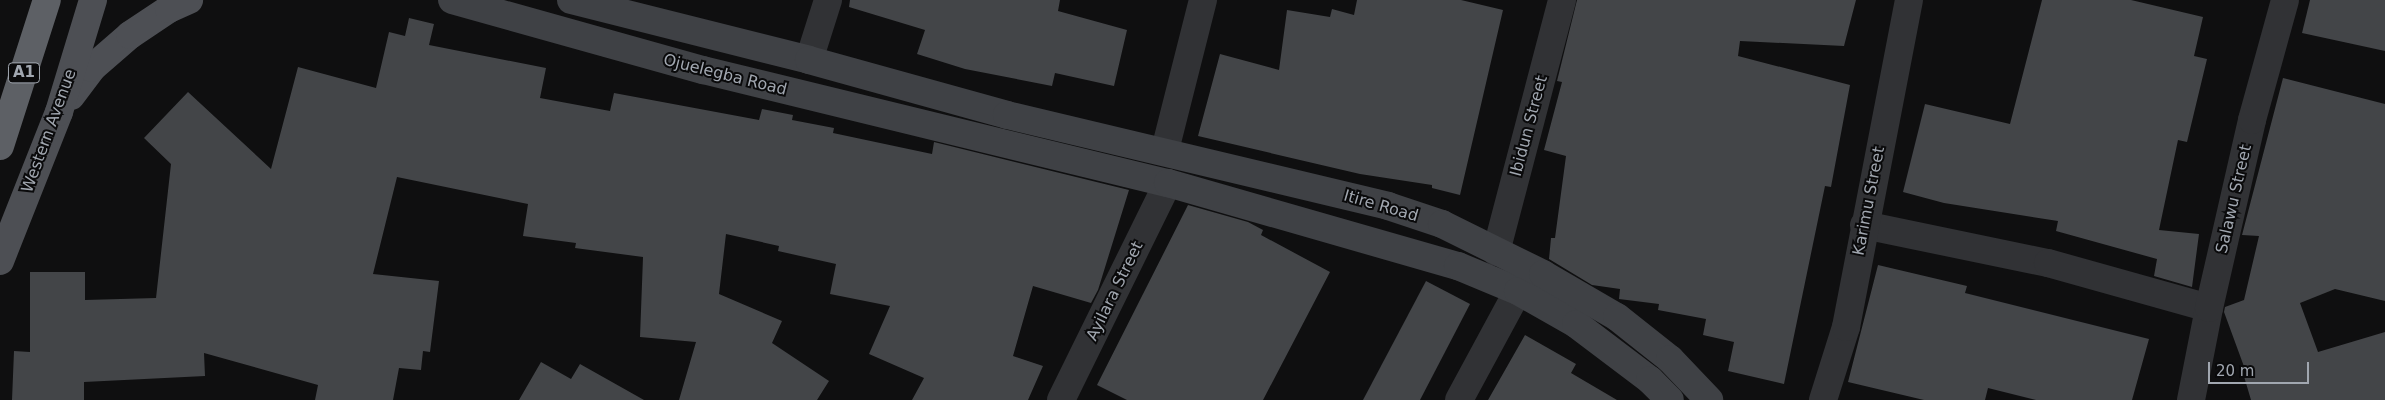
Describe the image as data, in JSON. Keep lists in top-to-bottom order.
{
  "streets": {
    "highway": ["A1"],
    "main road": ["Ojuelegba Road", "Western Avenue", "Itire Road"],
    "street": [
      "Ibidun Street",
      "Salawu Street",
      "Karimu Street",
      "Ayilara Street"
    ]
  },
  "crossings": [
    ["Ojuelegba Road", "Itire Road"],
    ["Ojuelegba Road", "Ayilara Street"],
    ["Ibidun Street", "Itire Road"]
  ],
  "scale_bar": "20 m"
}
